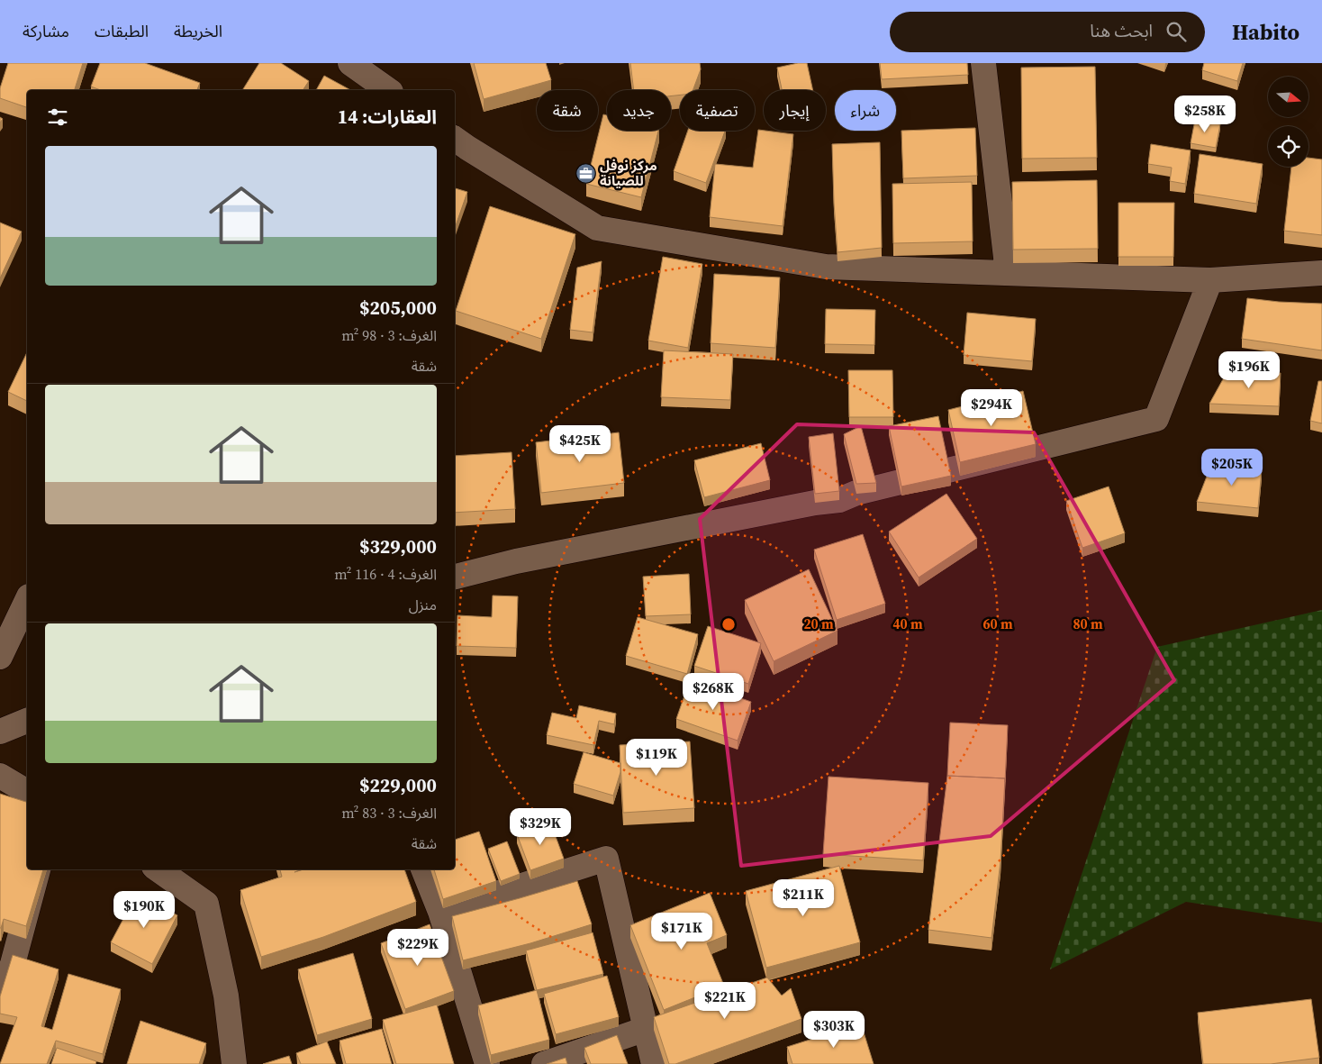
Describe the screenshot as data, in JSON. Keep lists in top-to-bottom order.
{
  "places": {
    "office": ["مركز نوفل للصيانة"]
  },
  "north": "right",
  "page": {
    "header": "Habito",
    "search": "ابحث هنا",
    "nav": ["الخريطة", "الطبقات", "مشاركة"],
    "chip": [
      "شراء",
      "إيجار",
      "تصفية",
      "جديد",
      "شقة"
    ],
    "heading": "العقارات: 14",
    "price": [
      "$258K",
      "$196K",
      "$294K",
      "$425K",
      "$205K",
      "$268K",
      "$119K",
      "$329K",
      "$211K",
      "$190K",
      "$171K",
      "$229K",
      "$221K",
      "$303K"
    ],
    "list": [
      {
        "name": "$205,000",
        "note": "الغرف: 3 · 98 m² · شقة"
      },
      {
        "name": "$329,000",
        "note": "الغرف: 4 · 116 m² · منزل"
      },
      {
        "name": "$229,000",
        "note": "الغرف: 3 · 83 m² · شقة"
      }
    ]
  },
  "rings": [
    "20 m",
    "40 m",
    "60 m",
    "80 m"
  ]
}
